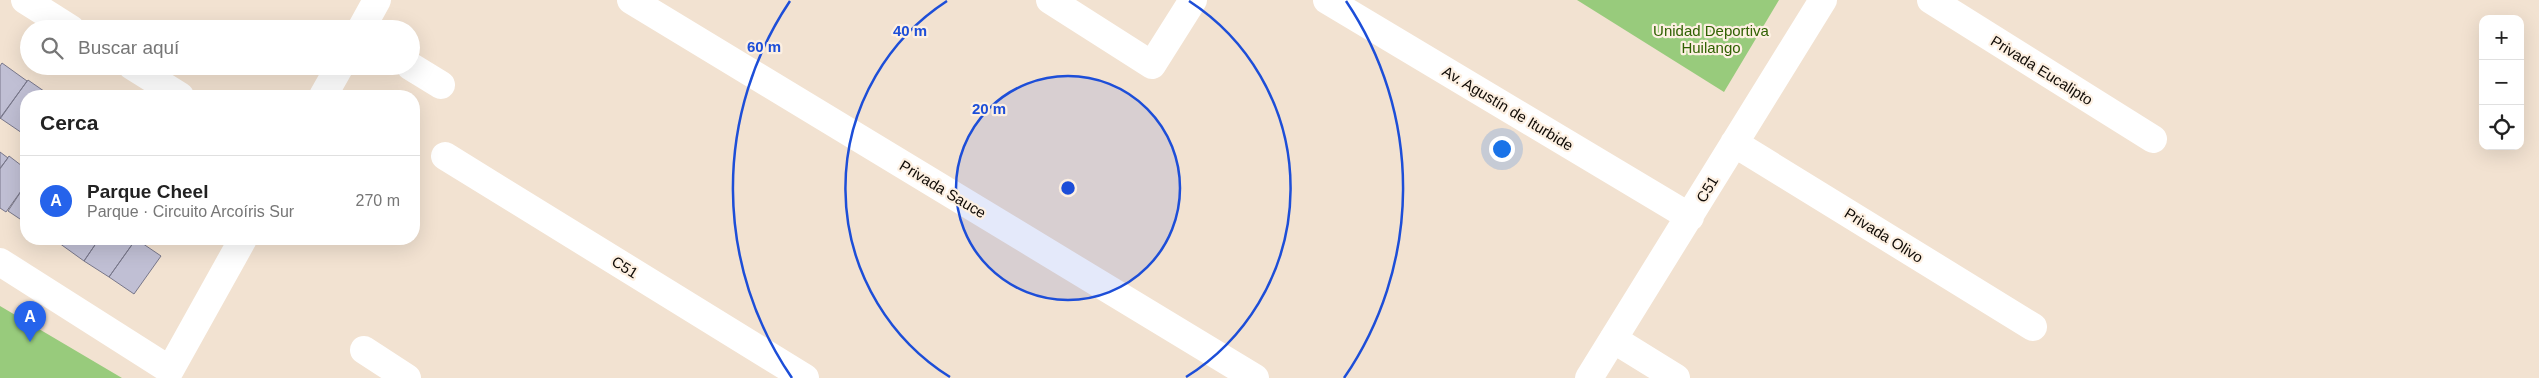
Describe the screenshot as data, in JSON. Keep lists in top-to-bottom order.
{
  "streets": {
    "street": [
      "Privada Eucalipto",
      "Av. Agustín de Iturbide",
      "Privada Sauce",
      "C51",
      "Privada Olivo"
    ]
  },
  "crossings": [
    ["Av. Agustín de Iturbide", "C51"],
    ["C51", "Privada Olivo"]
  ],
  "parks": ["Unidad Deportiva Huilango"],
  "page": {
    "map_buttons": ["+", "−"],
    "search": "Buscar aquí",
    "heading": "Cerca",
    "list": [
      {
        "mark": "A",
        "name": "Parque Cheel",
        "note": "Parque · Circuito Arcoíris Sur",
        "value": "270 m"
      }
    ],
    "pins": "A"
  },
  "rings": ["40 m", "60 m", "20 m"]
}
